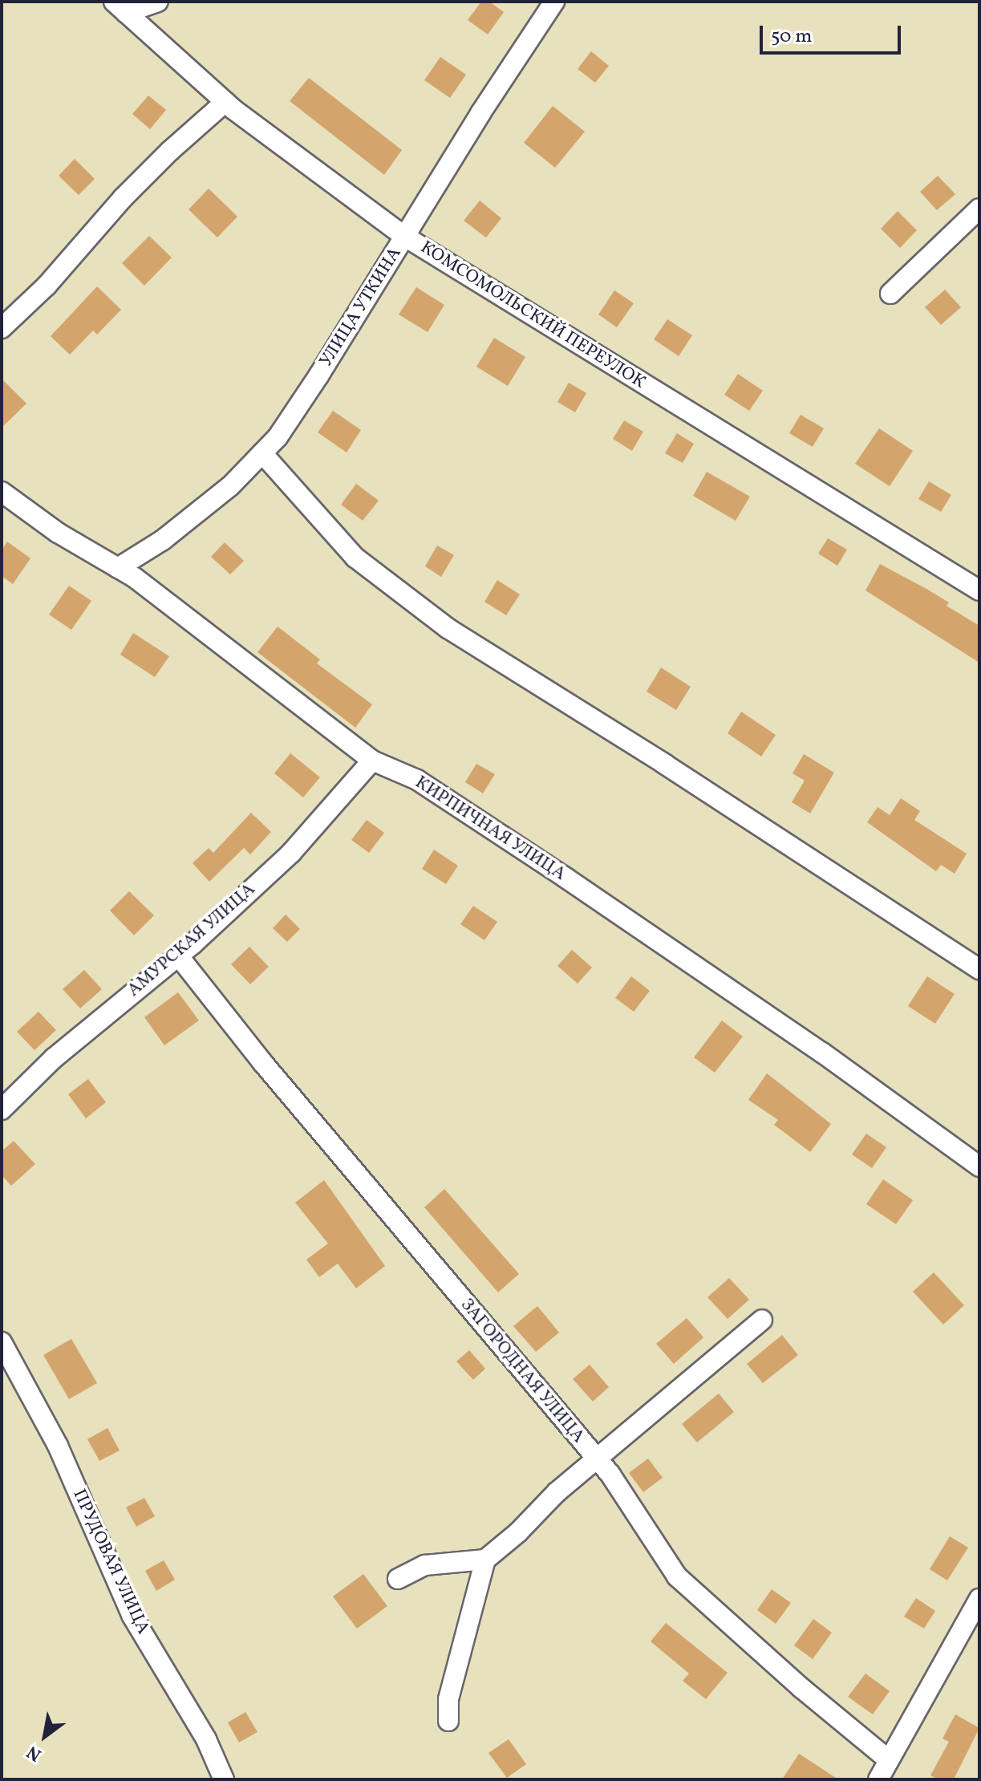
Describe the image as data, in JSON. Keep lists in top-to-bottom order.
{
  "streets": {
    "street": [
      "УЛИЦА УТКИНА",
      "КОМСОМОЛЬСКИЙ ПЕРЕУЛОК",
      "КИРПИЧНАЯ УЛИЦА",
      "АМУРСКАЯ УЛИЦА",
      "ЗАГОРОДНАЯ УЛИЦА",
      "ПРУДОВАЯ УЛИЦА"
    ]
  },
  "crossings": [
    ["УЛИЦА УТКИНА", "КОМСОМОЛЬСКИЙ ПЕРЕУЛОК"],
    ["УЛИЦА УТКИНА", "КИРПИЧНАЯ УЛИЦА"],
    ["КИРПИЧНАЯ УЛИЦА", "АМУРСКАЯ УЛИЦА"],
    ["АМУРСКАЯ УЛИЦА", "ЗАГОРОДНАЯ УЛИЦА"]
  ],
  "scale_bar": "50 m",
  "north": "bottom left"
}
